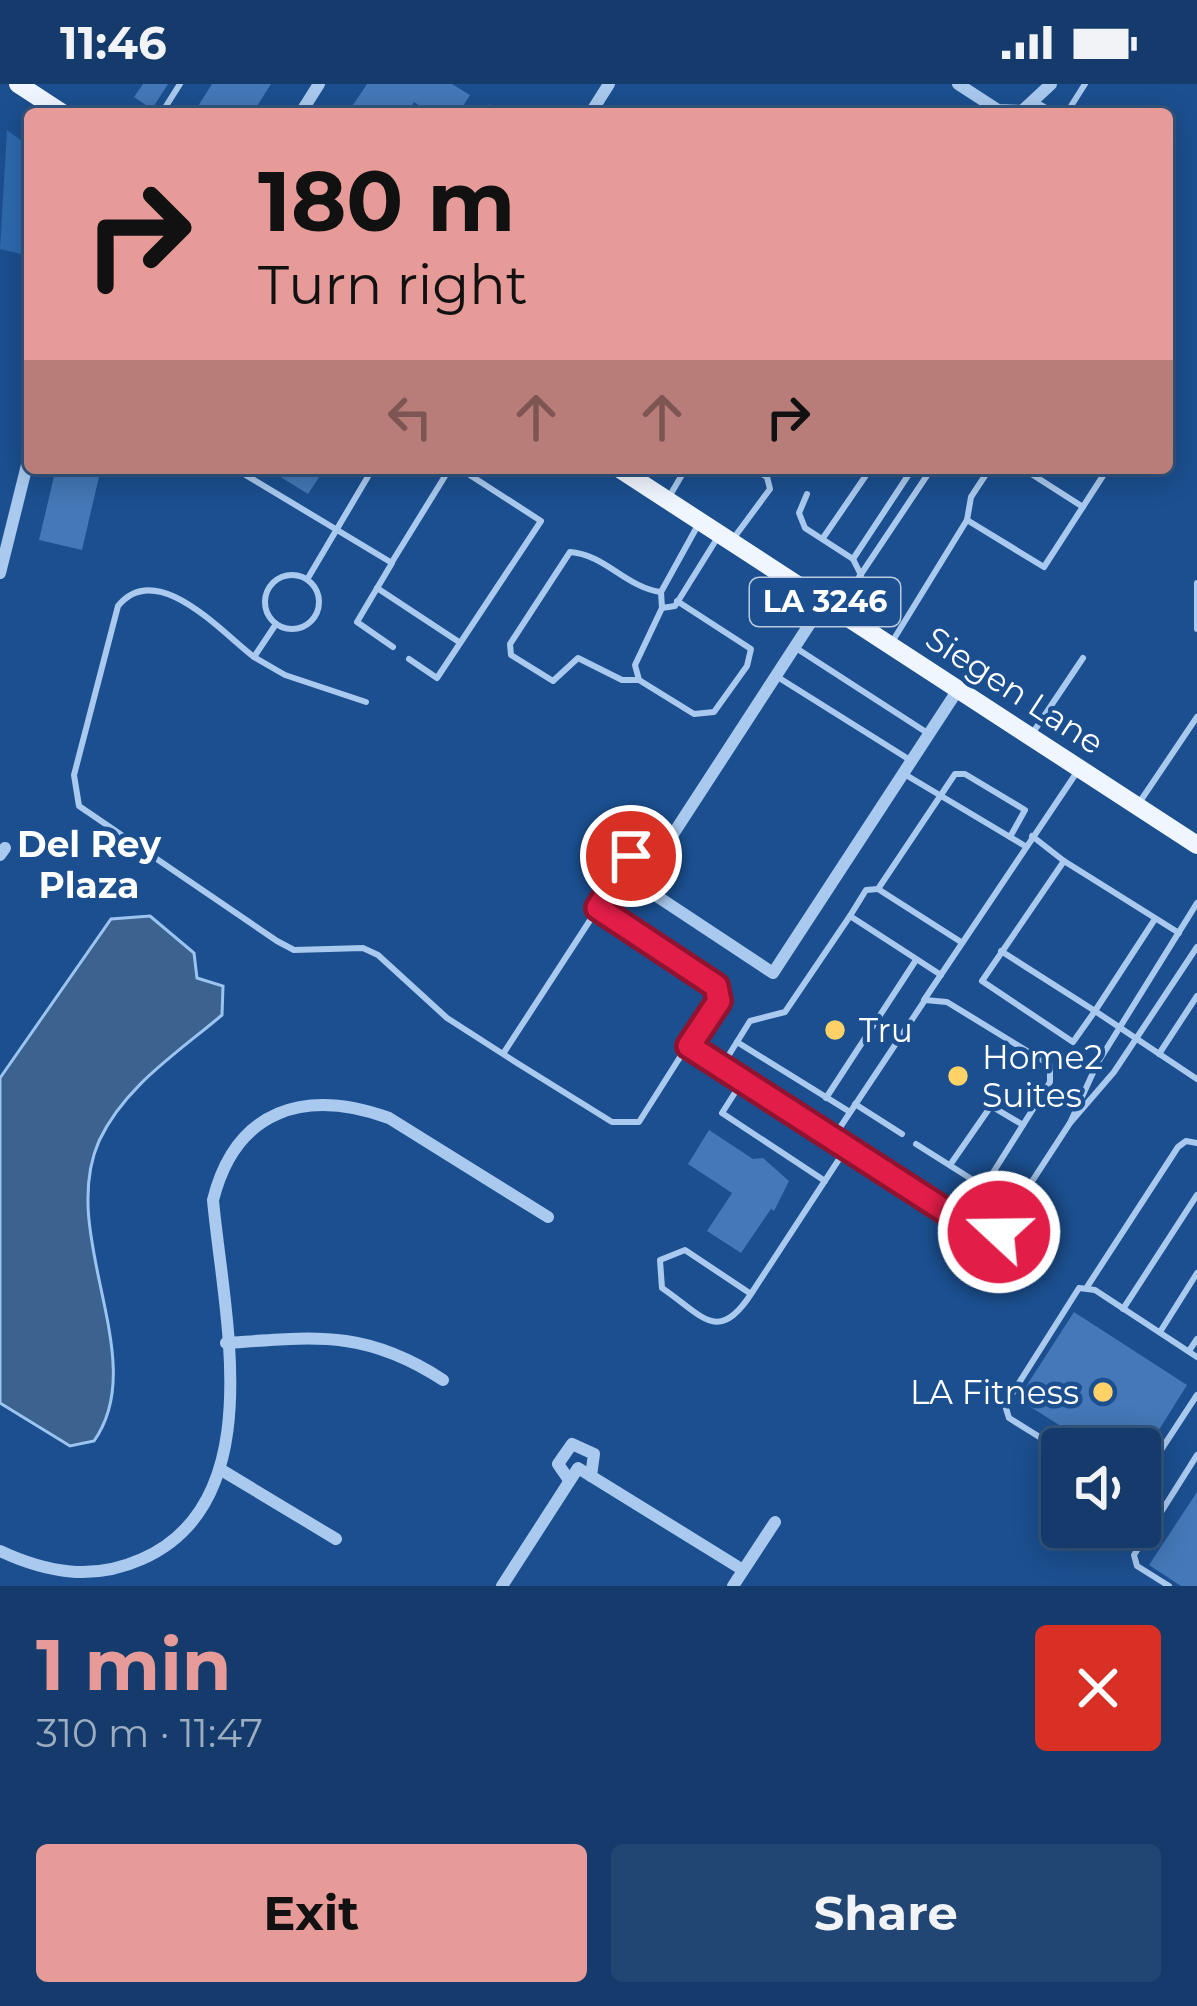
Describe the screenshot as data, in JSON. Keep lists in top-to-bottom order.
{
  "streets": {
    "main road": ["LA 3246", "Siegen Lane"]
  },
  "districts": ["Del Rey Plaza"],
  "places": ["Tru", "Home2 Suites", "LA Fitness"],
  "page": {
    "status": "11:46",
    "turn": ["180 m", "Turn right"],
    "heading": ["1 min", "310 m · 11:47"],
    "buttons": ["Exit", "Share"]
  }
}
